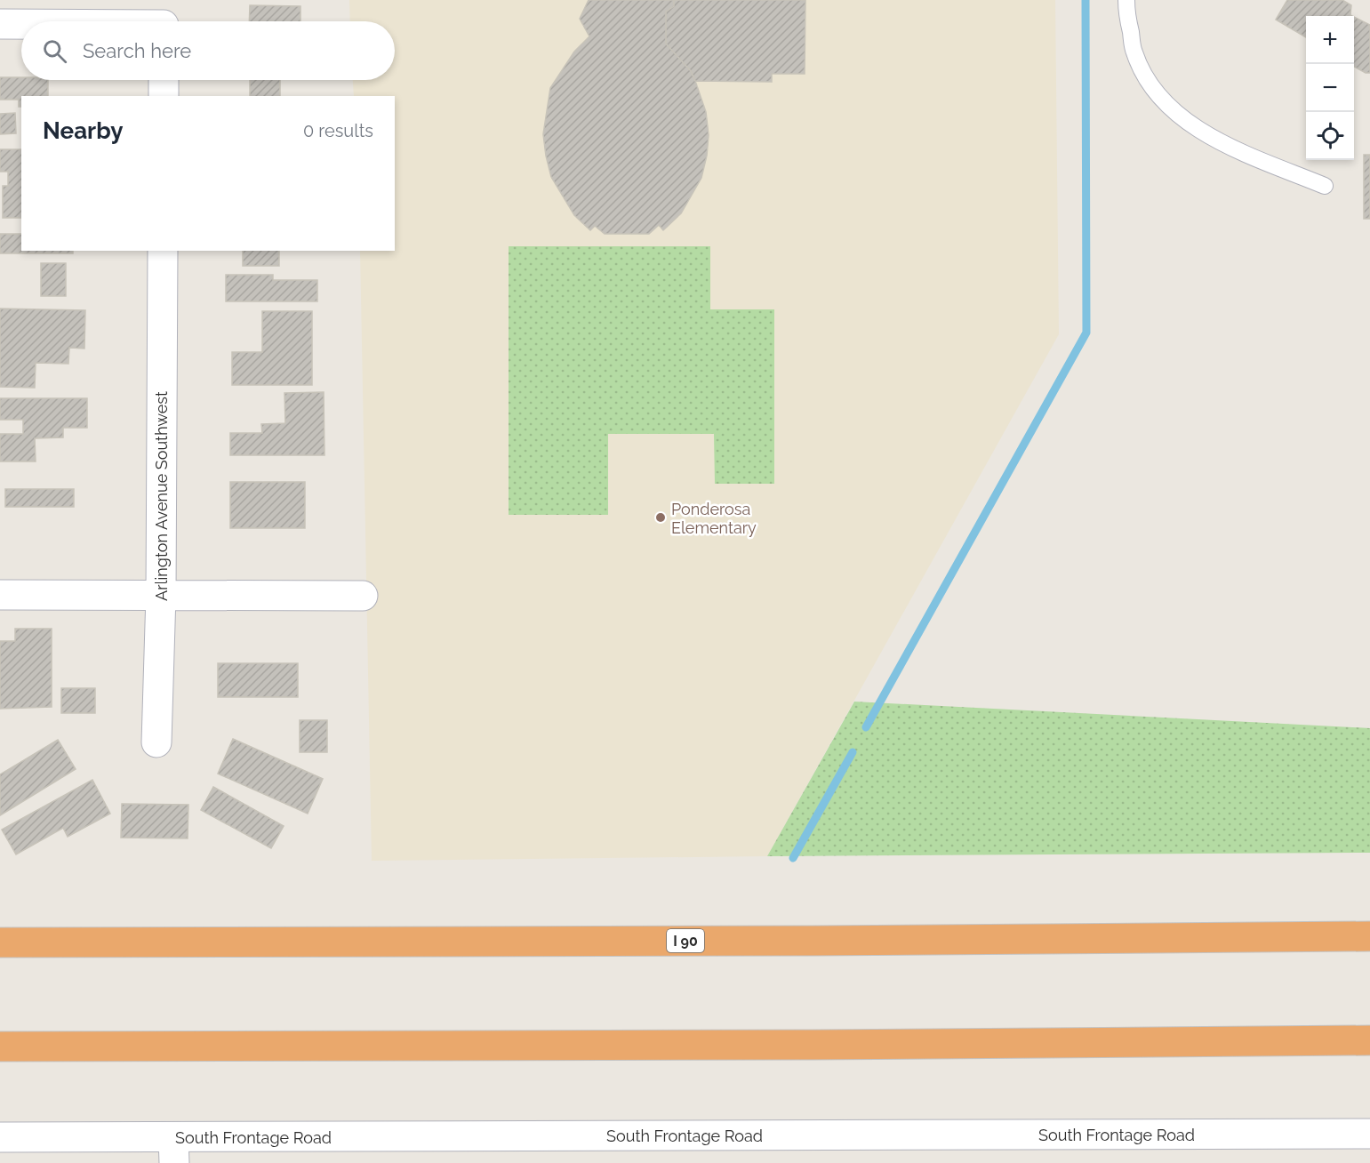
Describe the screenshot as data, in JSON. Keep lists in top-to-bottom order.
{
  "streets": {
    "highway": ["I 90"],
    "main road": ["Arlington Avenue Southwest", "South Frontage Road"]
  },
  "places": ["Ponderosa Elementary"],
  "page": {
    "map_buttons": ["+", "−"],
    "search": "Search here",
    "heading": ["Nearby", "0 results"]
  }
}
